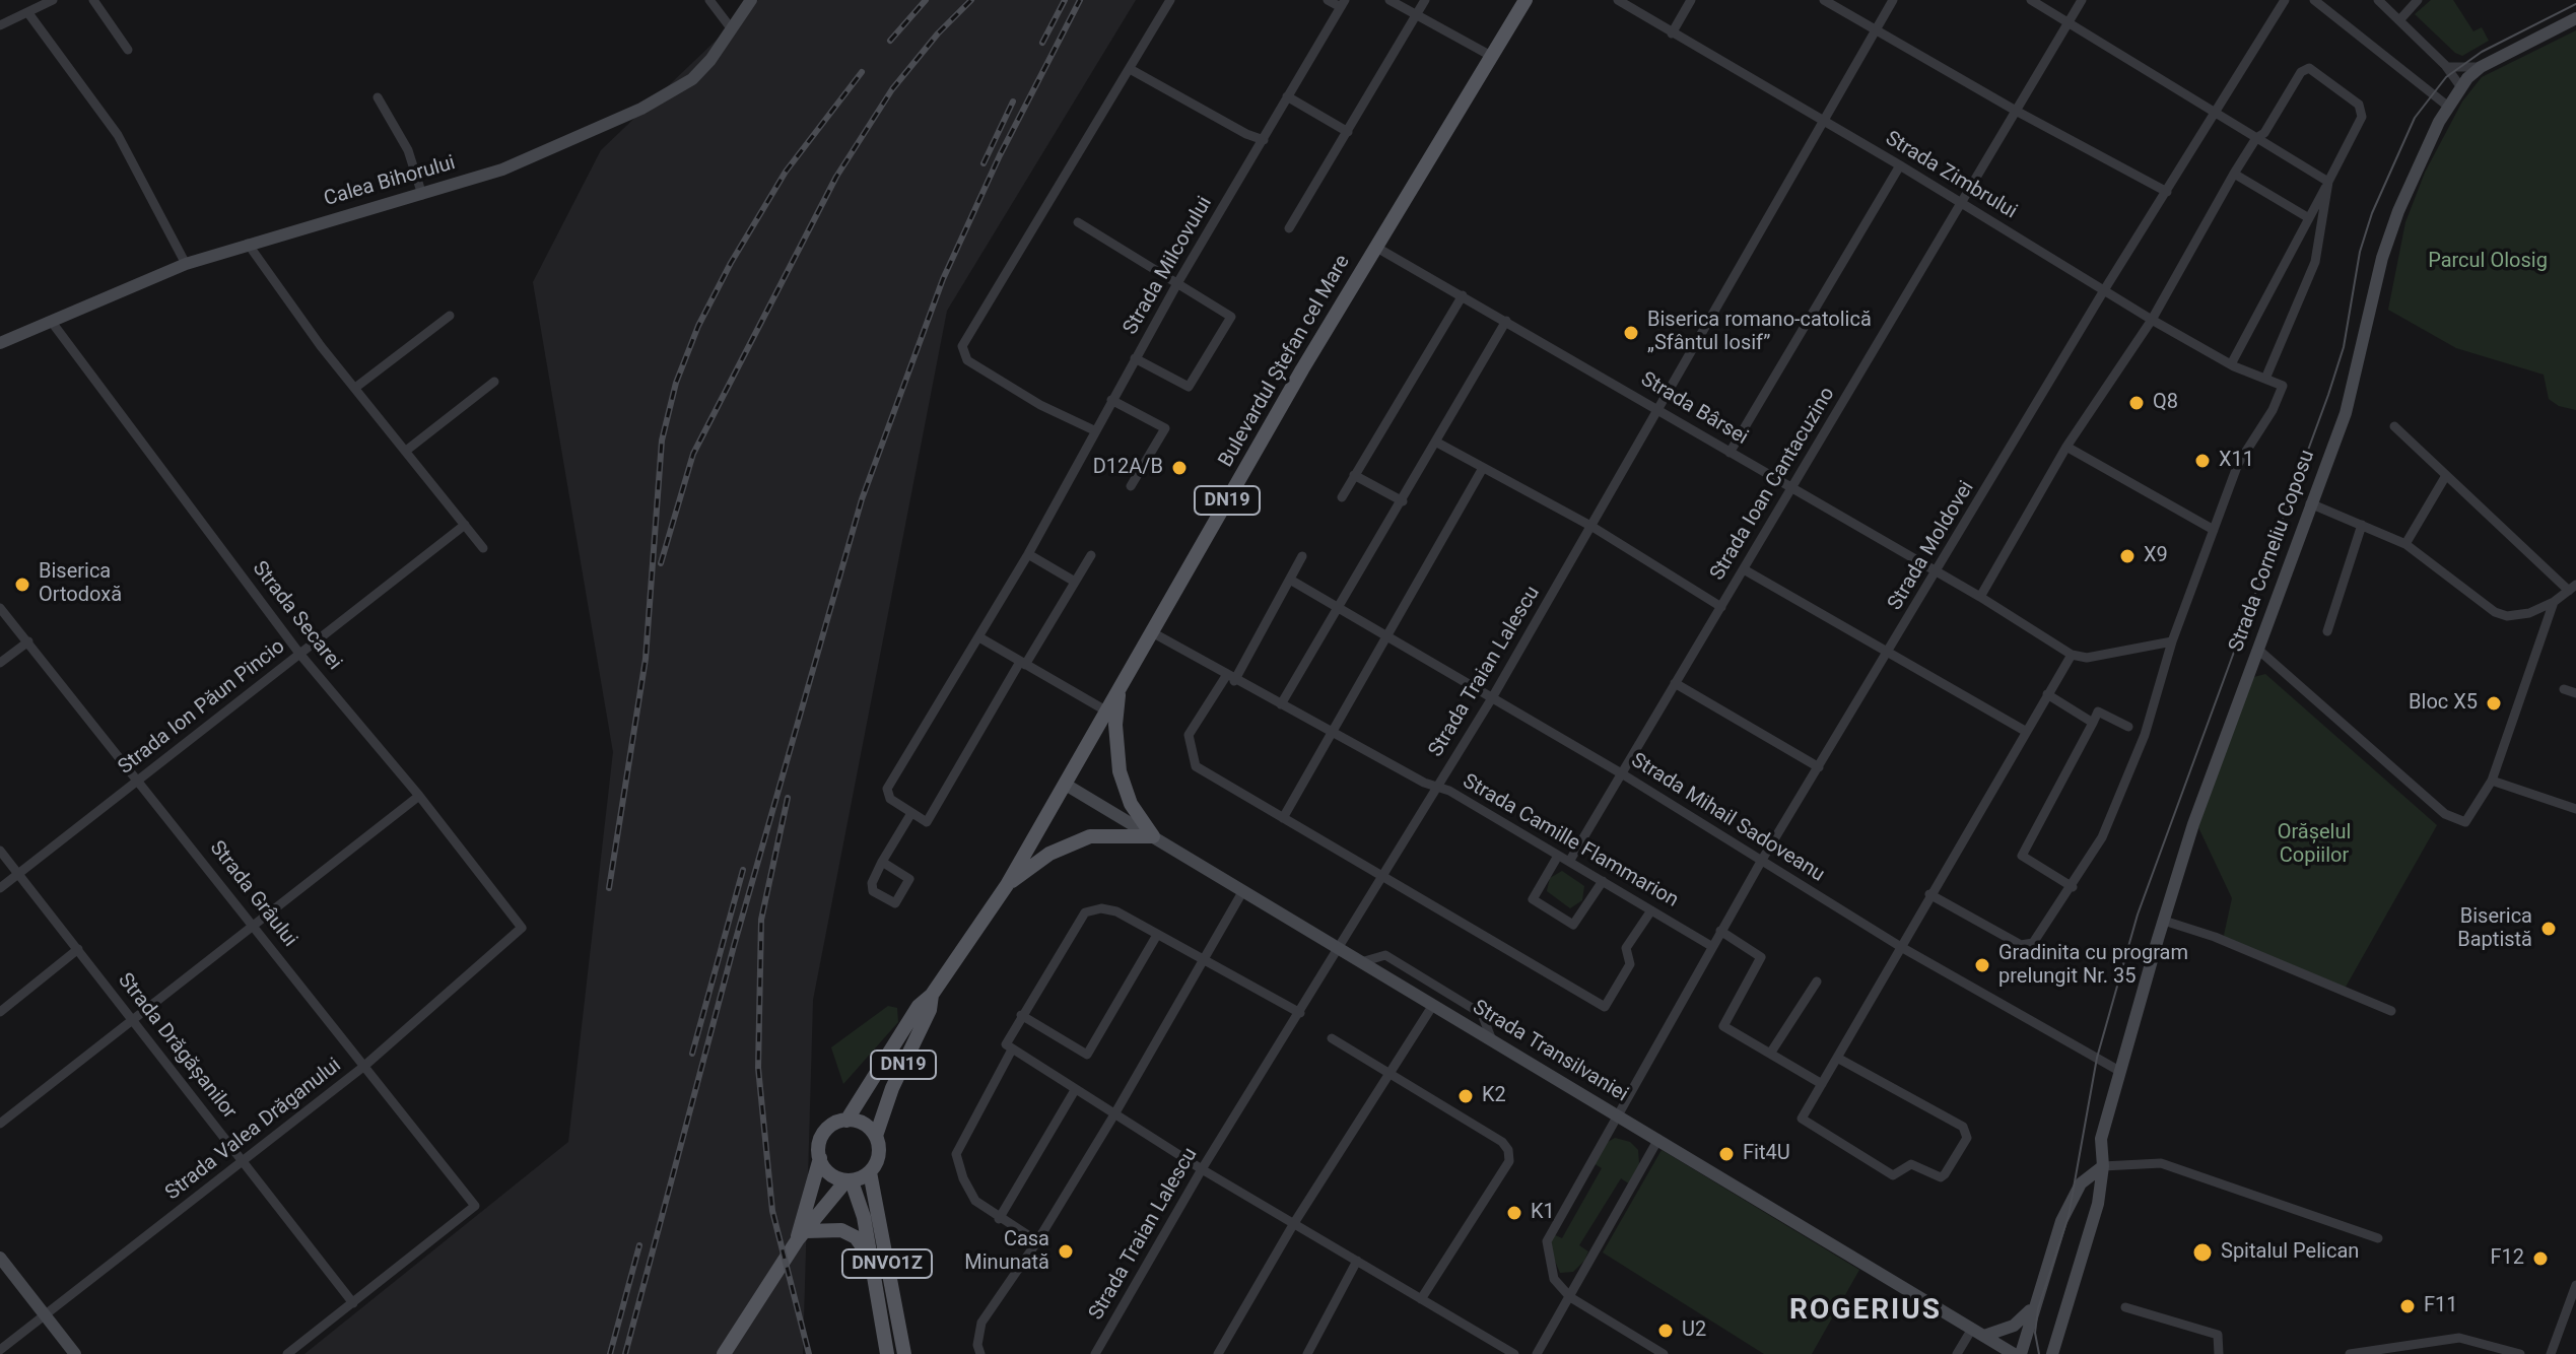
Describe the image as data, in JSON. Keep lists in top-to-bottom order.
{
  "streets": {
    "main road": [
      "Calea Bihorului",
      "Bulevardul Ștefan cel Mare",
      "DN19",
      "Strada Corneliu Coposu",
      "Strada Transilvaniei",
      "DNVO1Z"
    ],
    "street": [
      "Strada Zimbrului",
      "Strada Milcovului",
      "Strada Bârsei",
      "Strada Ioan Cantacuzino",
      "Strada Moldovei",
      "Strada Secarei",
      "Strada Traian Lalescu",
      "Strada Ion Păun Pincio",
      "Strada Mihail Sadoveanu",
      "Strada Camille Flammarion",
      "Strada Grâului",
      "Strada Drăgășanilor",
      "Strada Valea Drăganului"
    ]
  },
  "crossings": [
    ["Strada Zimbrului", "Strada Ioan Cantacuzino"],
    ["Strada Zimbrului", "Strada Moldovei"],
    ["Strada Zimbrului", "Strada Traian Lalescu"],
    ["Calea Bihorului", "Strada Secarei"],
    ["Bulevardul Ștefan cel Mare", "Strada Bârsei"],
    ["Bulevardul Ștefan cel Mare", "DN19"],
    ["Bulevardul Ștefan cel Mare", "Strada Camille Flammarion"],
    ["Bulevardul Ștefan cel Mare", "Strada Transilvaniei"],
    ["Bulevardul Ștefan cel Mare", "DNVO1Z"],
    ["Strada Bârsei", "Strada Ioan Cantacuzino"],
    ["Strada Bârsei", "Strada Moldovei"],
    ["Strada Bârsei", "Strada Traian Lalescu"],
    ["Strada Ioan Cantacuzino", "Strada Mihail Sadoveanu"],
    ["Strada Ioan Cantacuzino", "Strada Camille Flammarion"],
    ["DN19", "DNVO1Z"],
    ["Strada Moldovei", "Strada Mihail Sadoveanu"],
    ["Strada Moldovei", "Strada Camille Flammarion"],
    ["Strada Moldovei", "Strada Transilvaniei"],
    ["Strada Corneliu Coposu", "Strada Mihail Sadoveanu"],
    ["Strada Secarei", "Strada Ion Păun Pincio"],
    ["Strada Secarei", "Strada Valea Drăganului"],
    ["Strada Traian Lalescu", "Strada Mihail Sadoveanu"],
    ["Strada Traian Lalescu", "Strada Camille Flammarion"],
    ["Strada Traian Lalescu", "Strada Transilvaniei"],
    ["Strada Ion Păun Pincio", "Strada Grâului"],
    ["Strada Ion Păun Pincio", "Strada Drăgășanilor"],
    ["Strada Grâului", "Strada Drăgășanilor"],
    ["Strada Grâului", "Strada Valea Drăganului"],
    ["Strada Drăgășanilor", "Strada Valea Drăganului"]
  ],
  "districts": ["ROGERIUS"],
  "parks": ["Parcul Olosig", "Orășelul Copiilor"],
  "places": [
    "Biserica romano-catolică „Sfântul Iosif”",
    "Q8",
    "X11",
    "D12A/B",
    "X9",
    "Biserica Ortodoxă",
    "Bloc X5",
    "Biserica Baptistă",
    "Gradinita cu program prelungit Nr. 35",
    "K2",
    "Fit4U",
    "K1",
    "Casa Minunată",
    "Spitalul Pelican",
    "F12",
    "F11",
    "U2"
  ]
}
